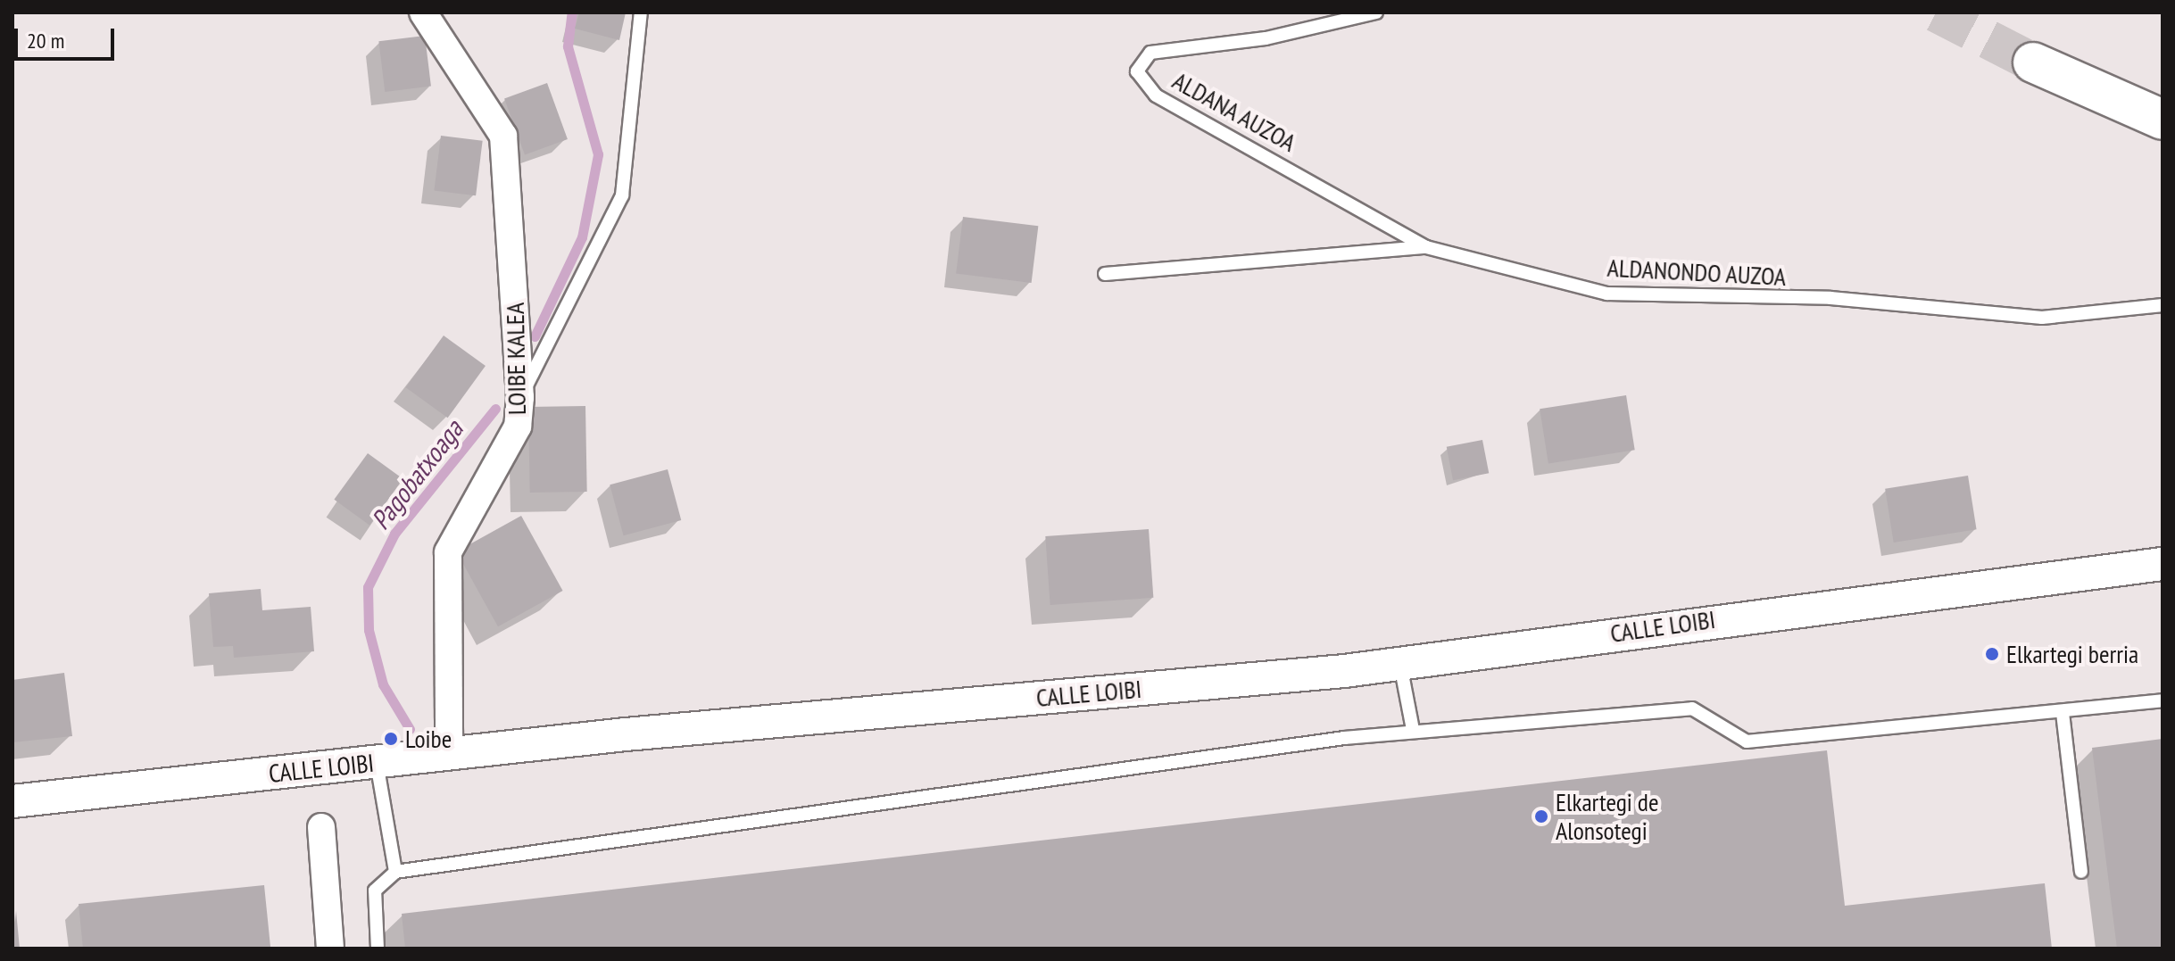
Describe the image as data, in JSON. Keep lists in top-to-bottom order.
{
  "streets": {
    "street": ["LOIBE KALEA", "CALLE LOIBI"],
    "lane": ["ALDANA AUZOA", "ALDANONDO AUZOA"]
  },
  "crossings": [
    ["ALDANA AUZOA", "ALDANONDO AUZOA"],
    ["LOIBE KALEA", "CALLE LOIBI"]
  ],
  "water": ["Pagobatxoaga"],
  "places": ["Elkartegi berria", "Loibe", "Elkartegi de Alonsotegi"],
  "scale_bar": "20 m"
}
